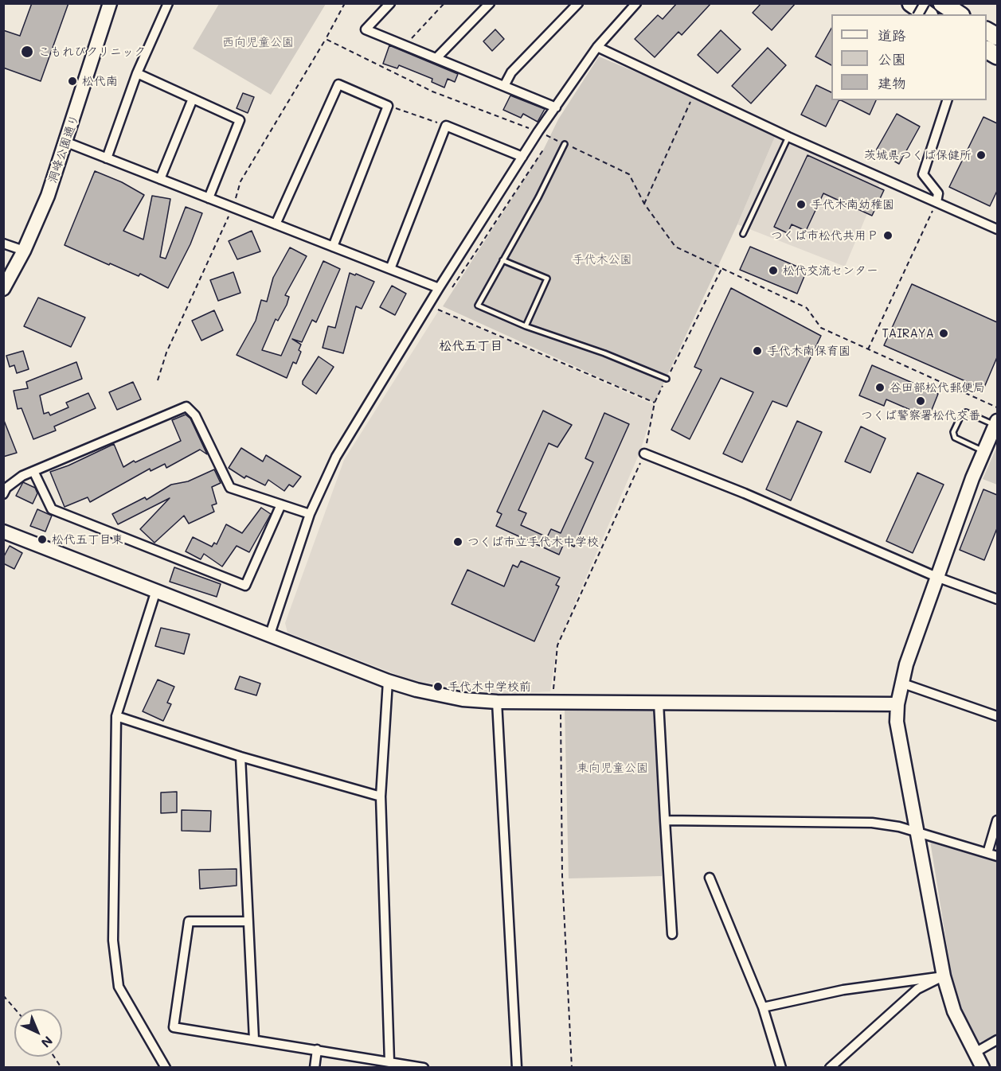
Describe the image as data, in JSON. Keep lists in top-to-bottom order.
{
  "streets": {
    "street": ["洞峰公園通り"]
  },
  "districts": ["松代五丁目"],
  "parks": ["西向児童公園", "手代木公園", "東向児童公園"],
  "places": [
    "こもれびクリニック",
    "松代南",
    "茨城県つくば保健所",
    "手代木南幼稚園",
    "つくば市松代共用Ｐ",
    "松代交流センター",
    "TAIRAYA",
    "手代木南保育園",
    "谷田部松代郵便局",
    "つくば警察署松代交番",
    "松代五丁目東",
    "つくば市立手代木中学校",
    "手代木中学校前"
  ],
  "legend": ["道路", "公園", "建物"],
  "north": "bottom right"
}
